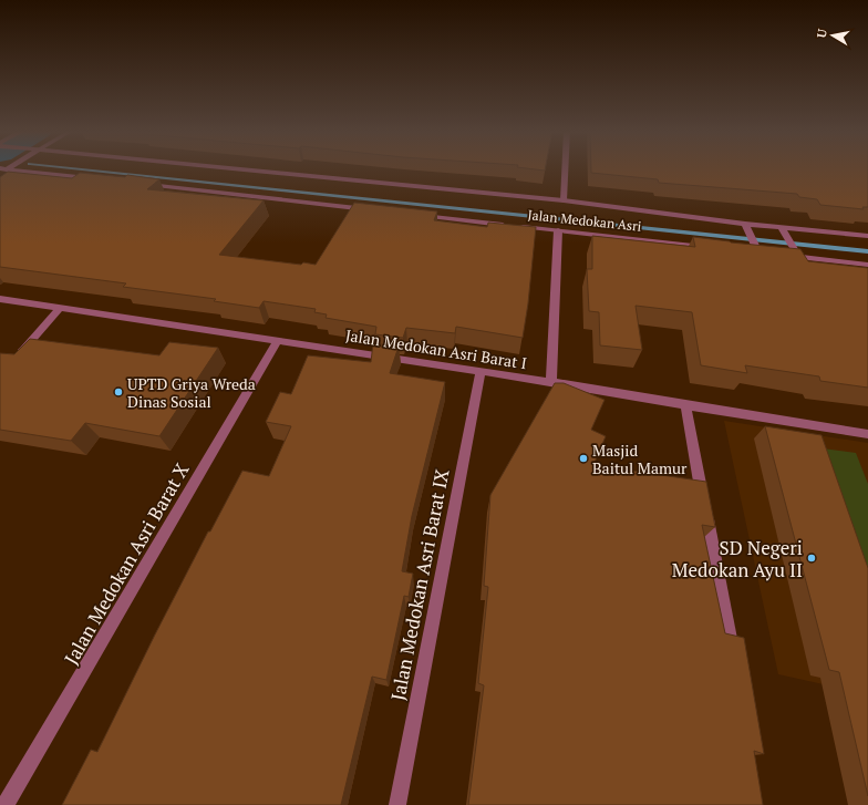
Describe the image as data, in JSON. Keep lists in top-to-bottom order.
{
  "streets": {
    "street": [
      "Jalan Medokan Asri",
      "Jalan Medokan Asri Barat I",
      "Jalan Medokan Asri Barat X",
      "Jalan Medokan Asri Barat IX"
    ]
  },
  "crossings": [
    ["Jalan Medokan Asri Barat I", "Jalan Medokan Asri Barat X"],
    ["Jalan Medokan Asri Barat I", "Jalan Medokan Asri Barat IX"]
  ],
  "places": ["UPTD Griya Wreda Dinas Sosial", "Masjid Baitul Mamur", "SD Negeri Medokan Ayu II"],
  "north": "left"
}
